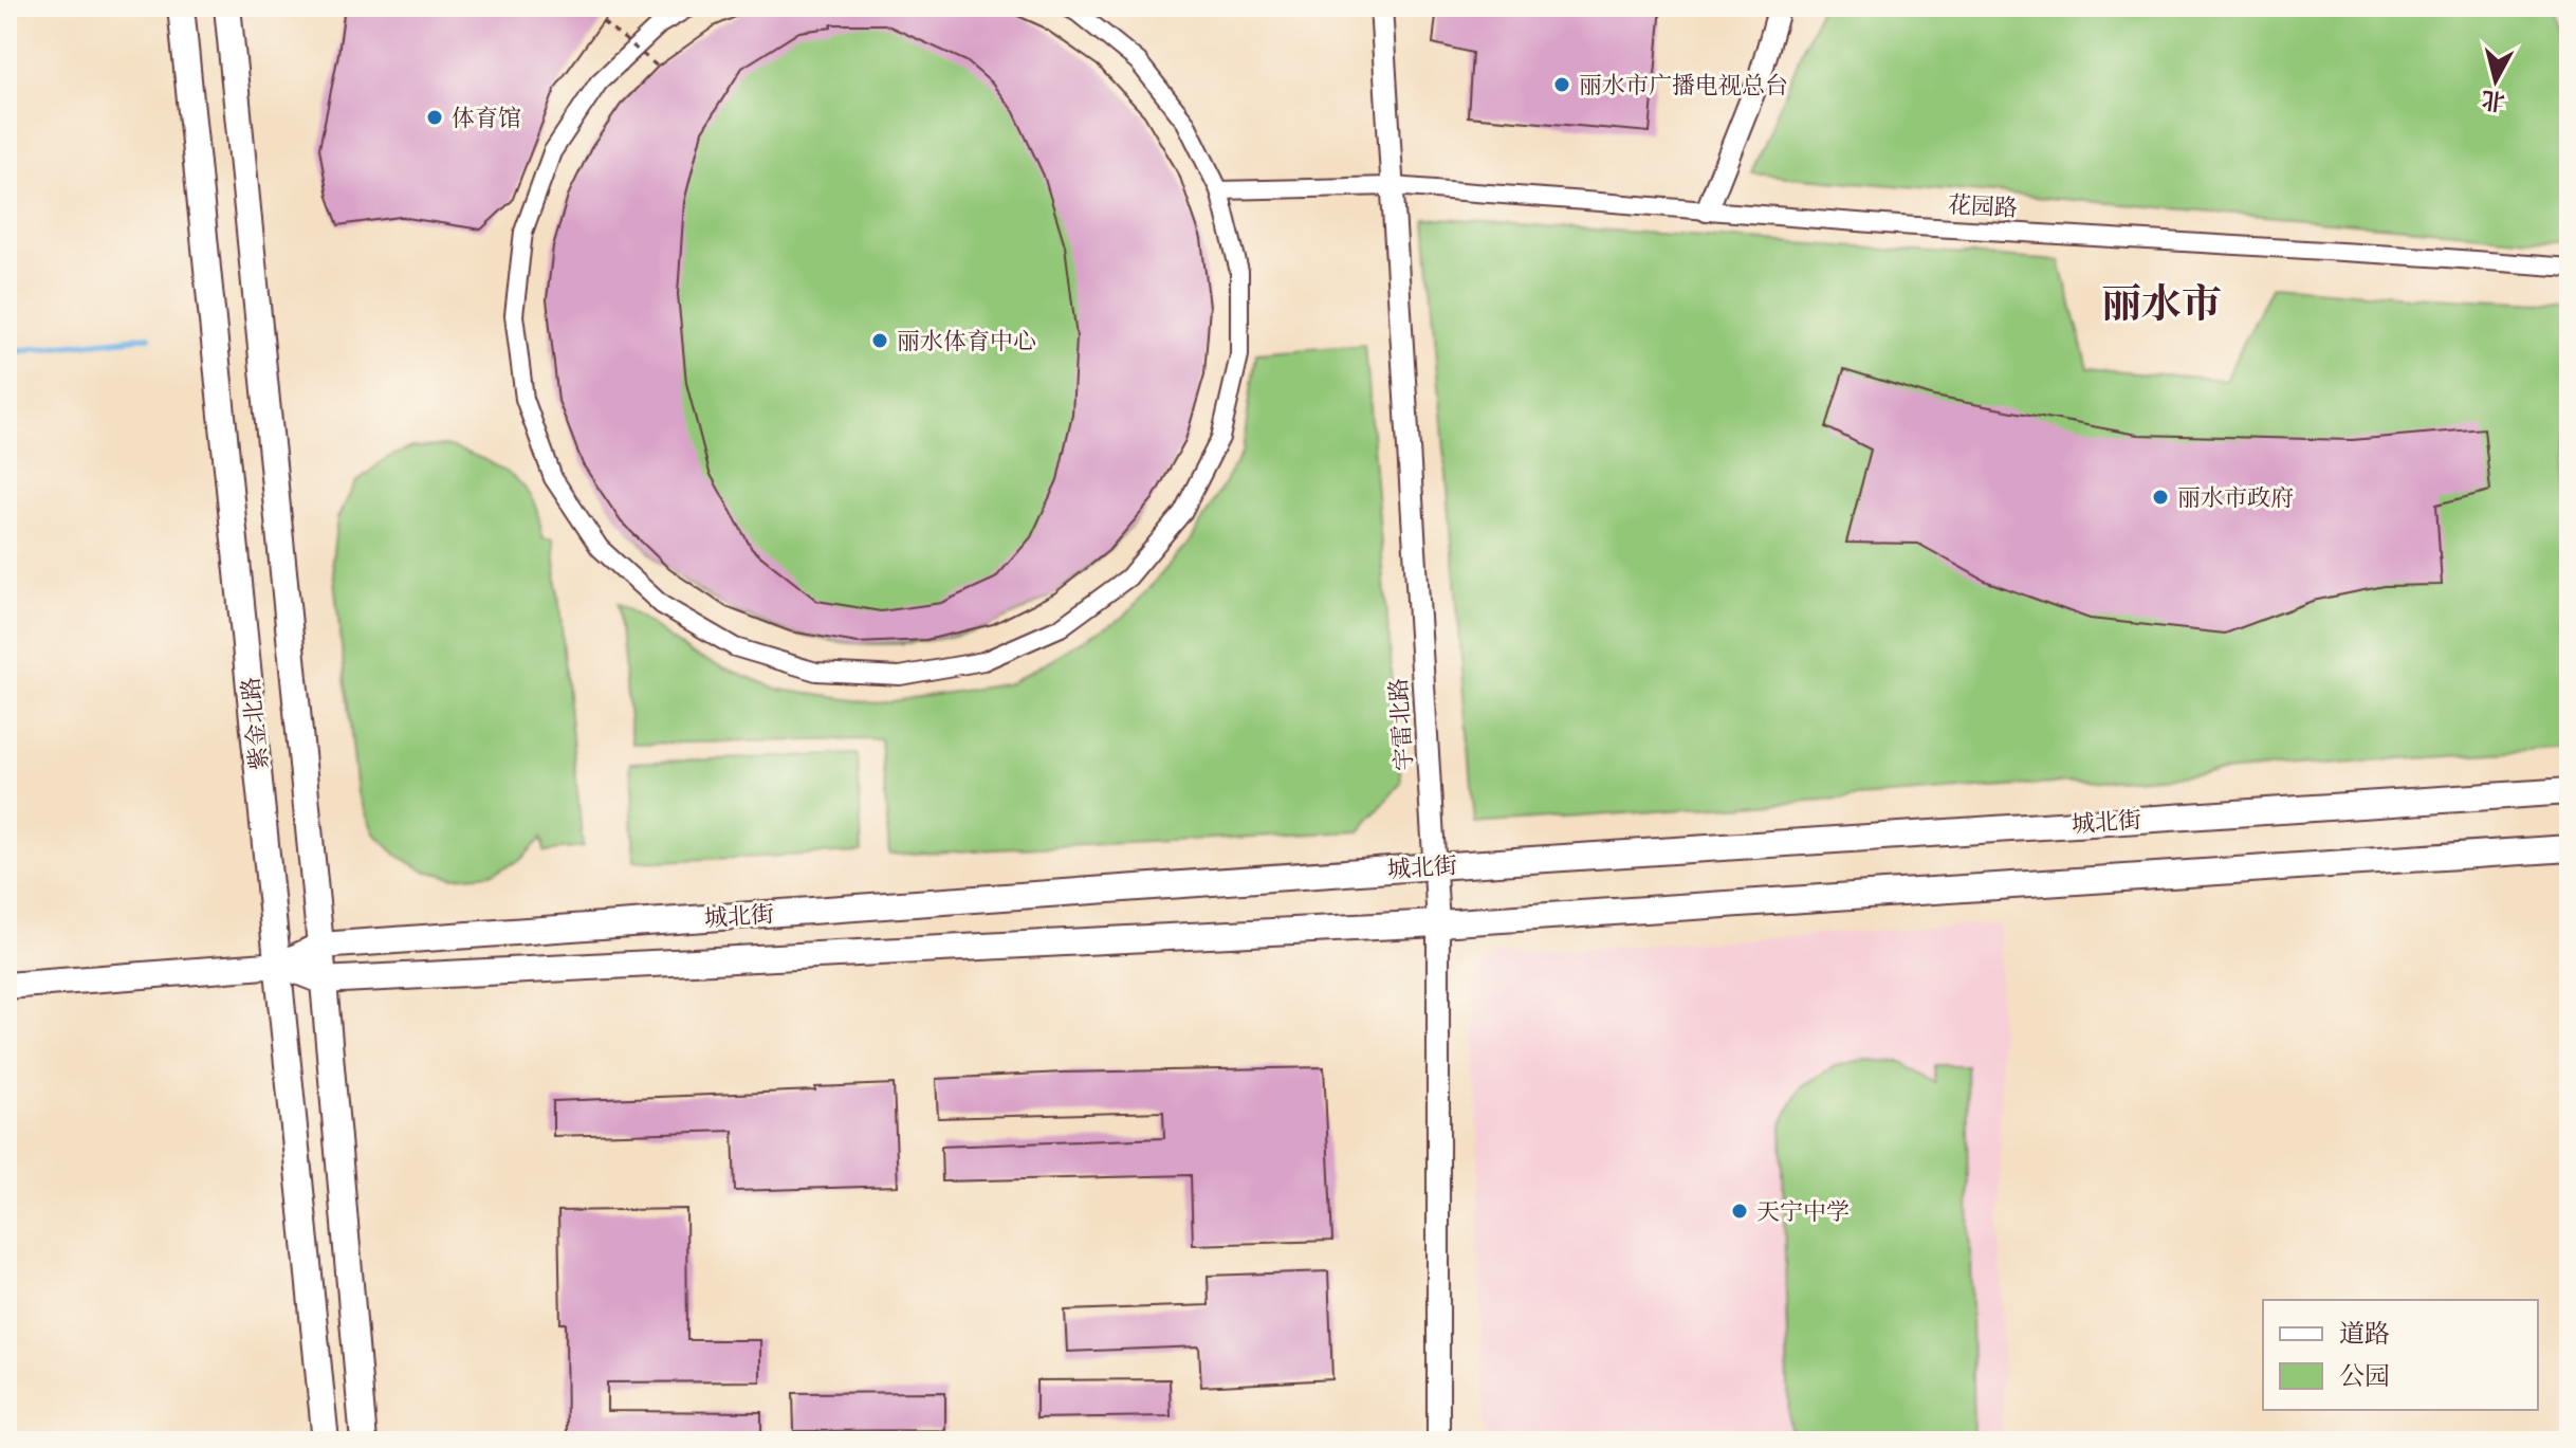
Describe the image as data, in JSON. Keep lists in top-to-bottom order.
{
  "streets": {
    "main road": ["紫金北路", "城北街"],
    "street": ["花园路", "宇雷北路"]
  },
  "crossings": [
    ["花园路", "宇雷北路"],
    ["紫金北路", "城北街"],
    ["宇雷北路", "城北街"]
  ],
  "districts": ["丽水市"],
  "places": [
    "丽水市广播电视总台",
    "体育馆",
    "丽水体育中心",
    "丽水市政府",
    "天宁中学"
  ],
  "legend": ["道路", "公园"],
  "north": "bottom"
}
